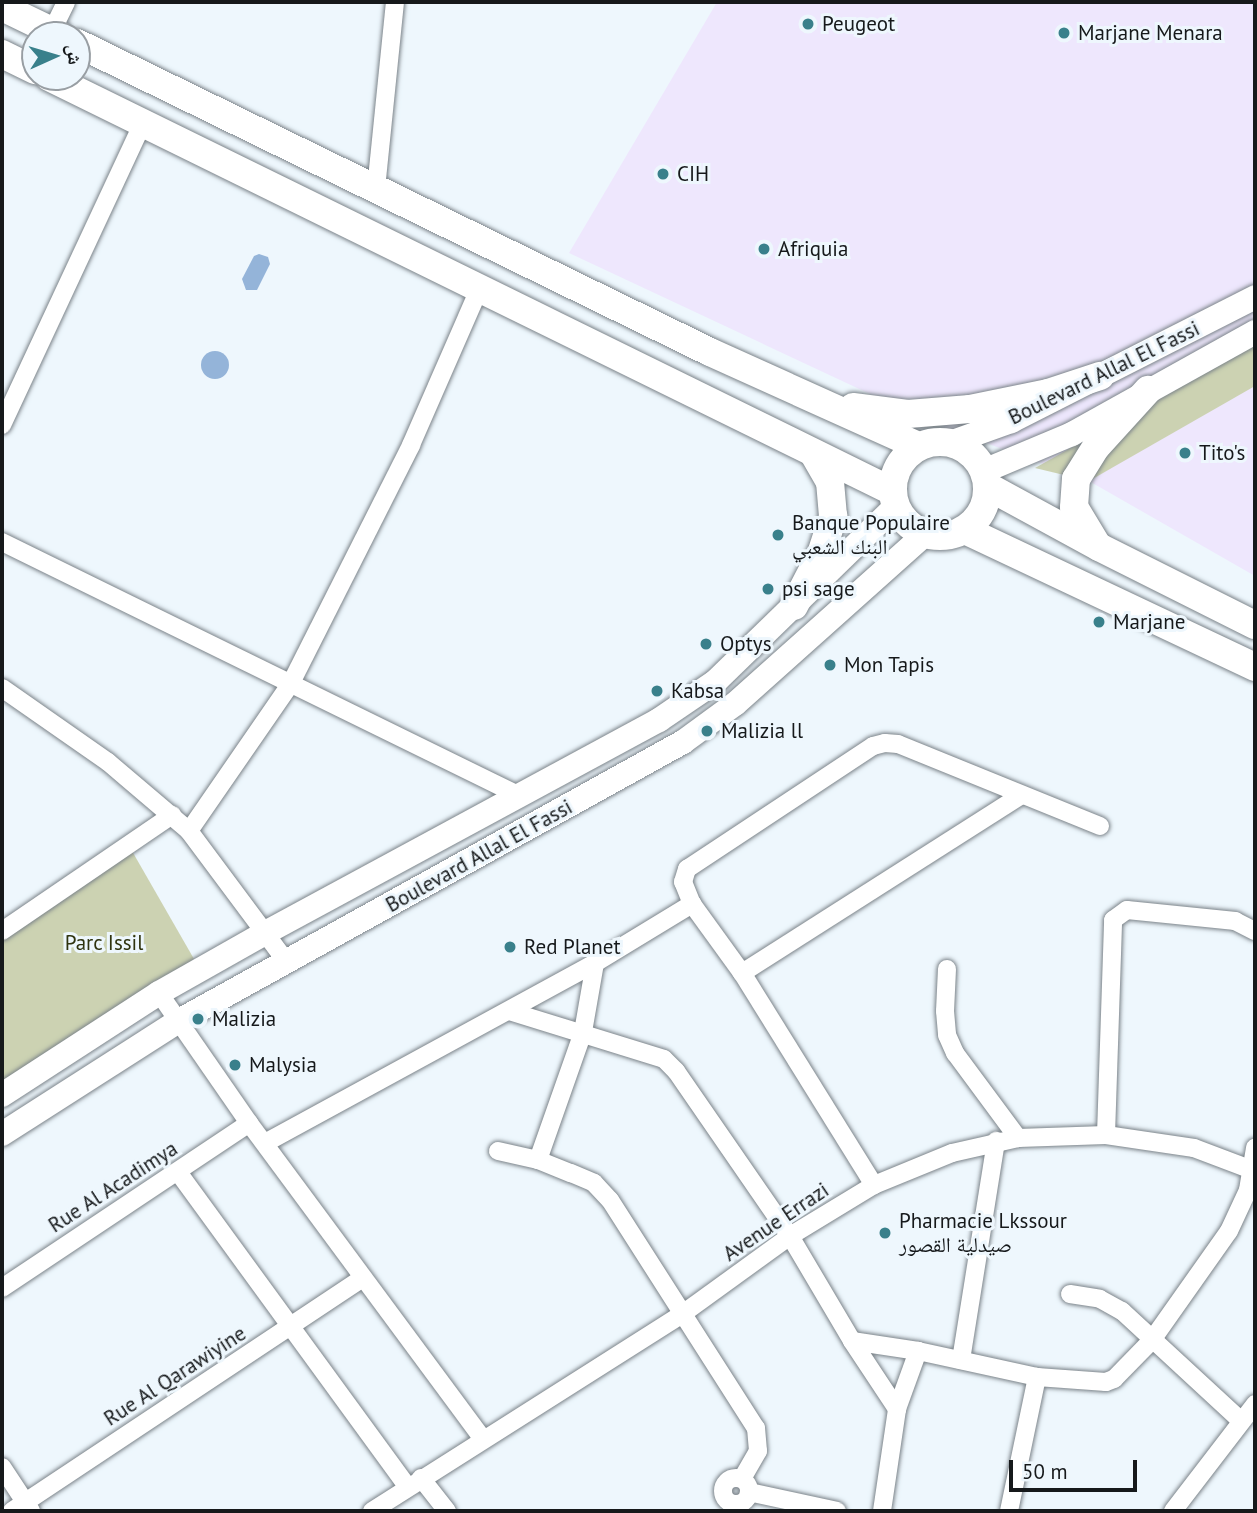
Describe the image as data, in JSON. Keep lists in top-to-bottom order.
{
  "streets": {
    "main road": ["Boulevard Allal El Fassi"],
    "street": ["Rue Al Acadimya", "Avenue Errazi", "Rue Al Qarawiyine"]
  },
  "parks": ["Parc Issil"],
  "places": [
    "Peugeot",
    "Marjane Menara",
    "CIH",
    "Afriquia",
    "Tito's",
    "Banque Populaire البنك الشعبي",
    "psi sage",
    "Marjane",
    "Optys",
    "Mon Tapis",
    "Kabsa",
    "Malizia ll",
    "Red Planet",
    "Malizia",
    "Malysia",
    "Pharmacie Lkssour صيدلية القصور"
  ],
  "scale_bar": "50 m",
  "north": "right"
}
